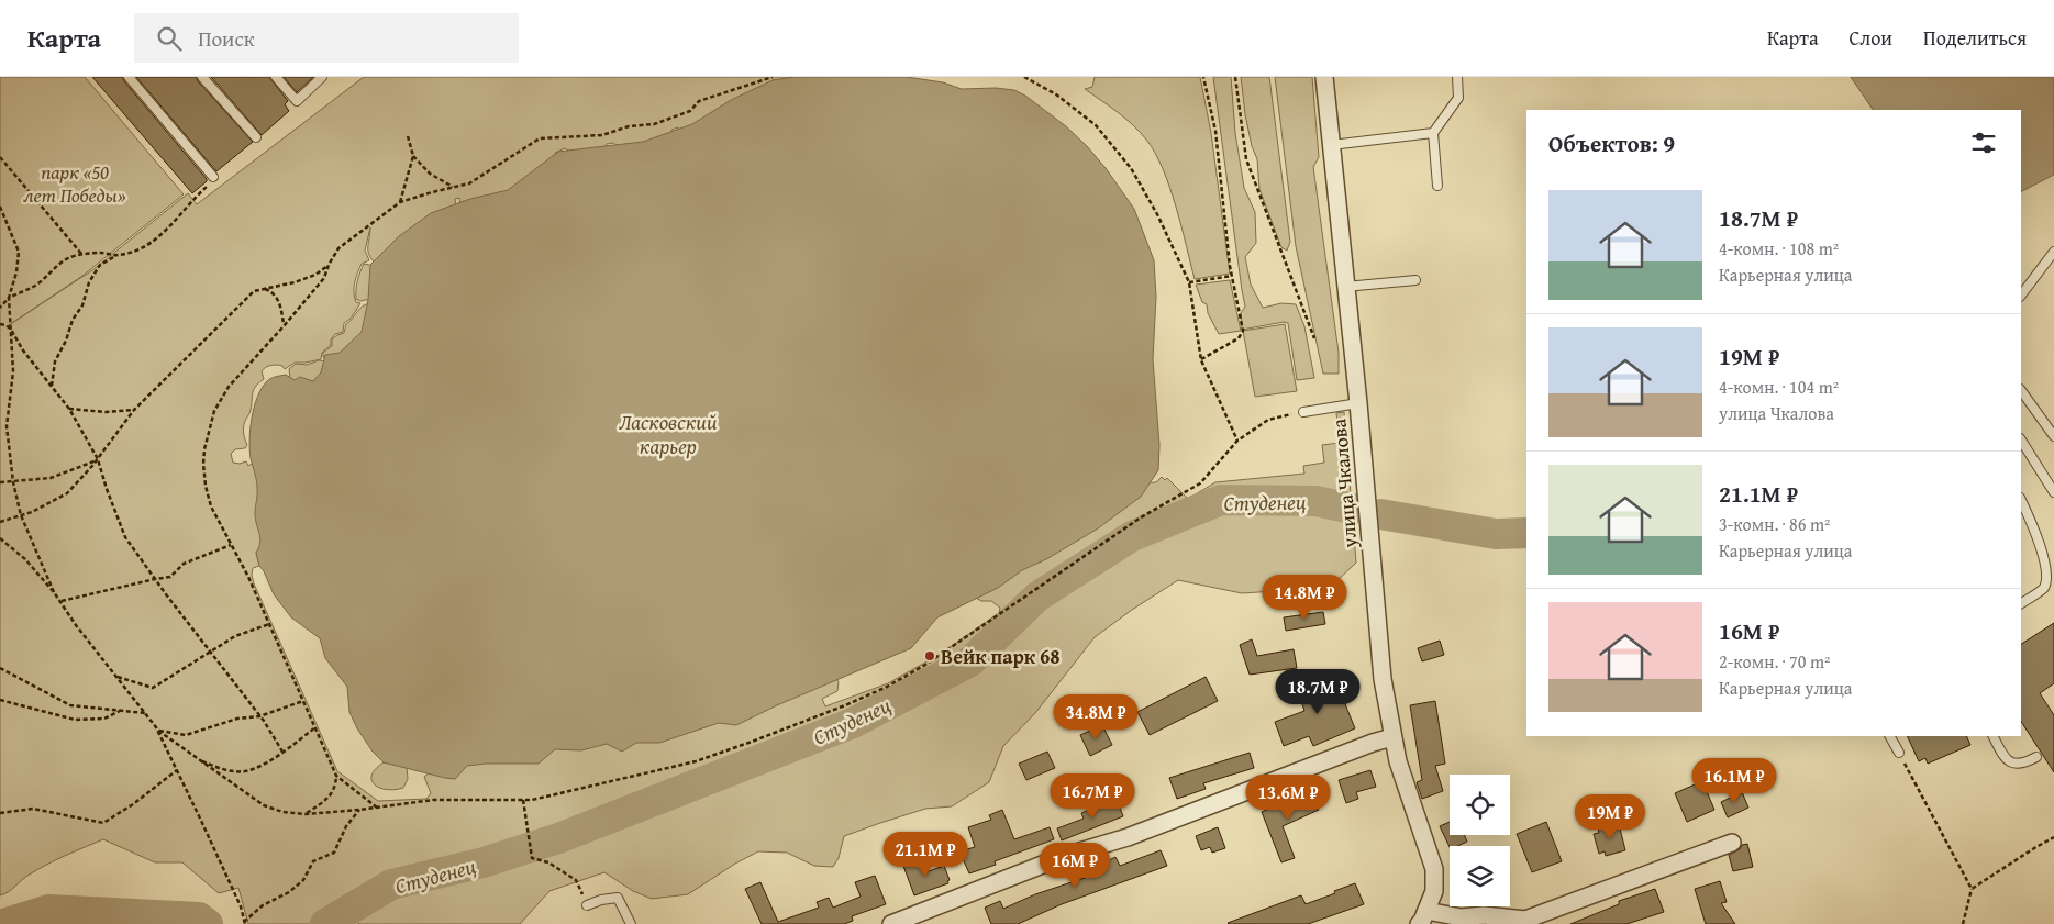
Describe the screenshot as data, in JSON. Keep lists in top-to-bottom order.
{
  "streets": {
    "street": ["улица Чкалова"]
  },
  "water": ["Ласковский карьер", "Студенец"],
  "parks": ["парк «50 лет Победы»"],
  "places": ["Вейк парк 68"],
  "page": {
    "header": "Карта",
    "search": "Поиск",
    "nav": ["Карта", "Слои", "Поделиться"],
    "heading": "Объектов: 9",
    "list": [
      {
        "name": "18.7M ₽",
        "note": "4-комн. · 108 m² · Карьерная улица"
      },
      {
        "name": "19M ₽",
        "note": "4-комн. · 104 m² · улица Чкалова"
      },
      {
        "name": "21.1M ₽",
        "note": "3-комн. · 86 m² · Карьерная улица"
      },
      {
        "name": "16M ₽",
        "note": "2-комн. · 70 m² · Карьерная улица"
      }
    ],
    "price": [
      "14.8M ₽",
      "18.7M ₽",
      "34.8M ₽",
      "16.1M ₽",
      "16.7M ₽",
      "13.6M ₽",
      "19M ₽",
      "21.1M ₽",
      "16M ₽"
    ]
  }
}
